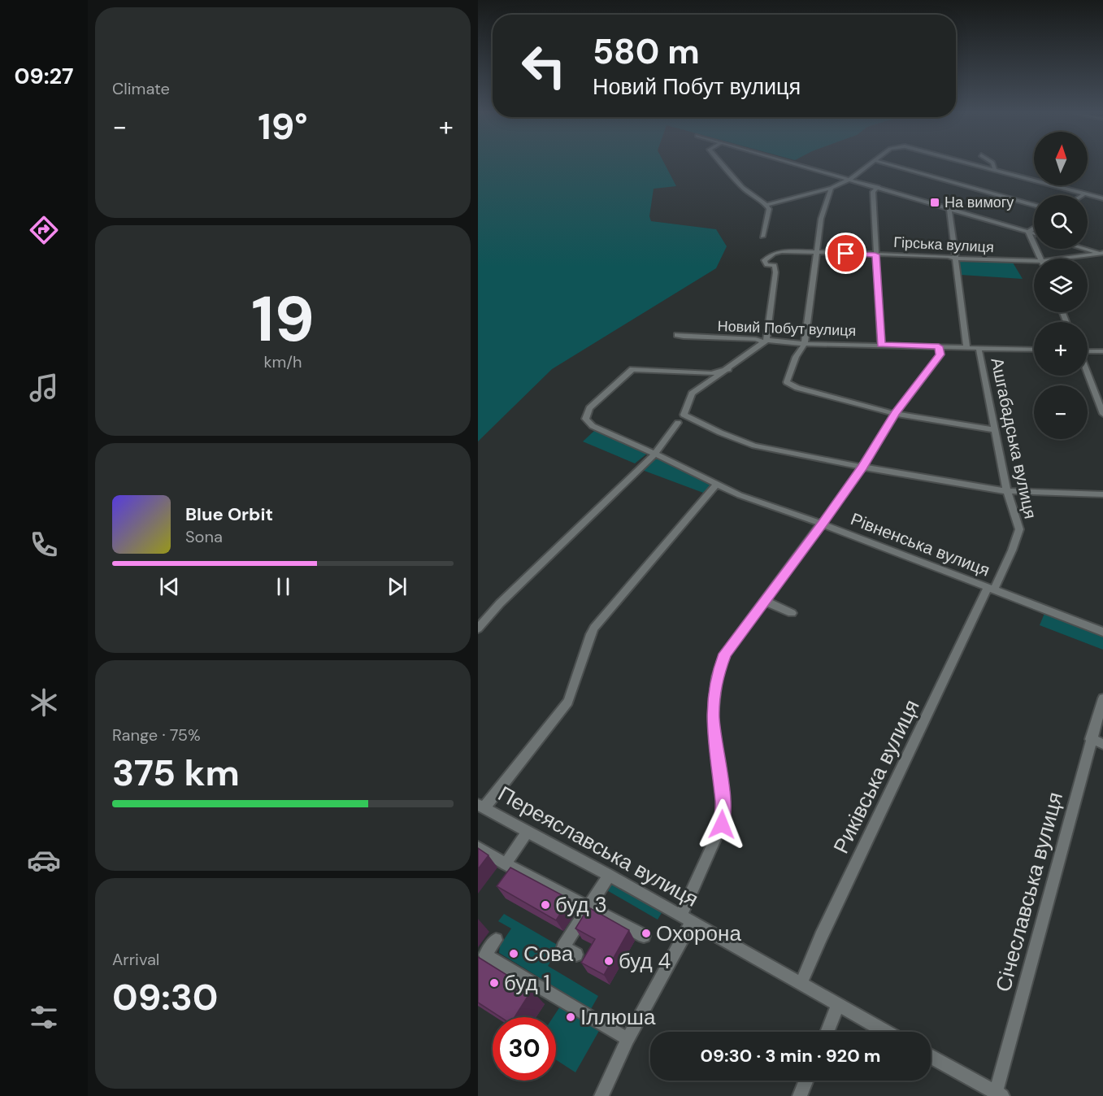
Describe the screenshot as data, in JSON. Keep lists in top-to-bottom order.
{
  "streets": {
    "street": [
      "Гірська вулиця",
      "Новий Побут вулиця",
      "Ашгабадська вулиця",
      "Рівненська вулиця",
      "Риківська вулиця",
      "Переяславська вулиця",
      "Січеславська вулиця"
    ]
  },
  "crossings": [
    ["Гірська вулиця", "Новий Побут вулиця"],
    ["Гірська вулиця", "Ашгабадська вулиця"],
    ["Новий Побут вулиця", "Ашгабадська вулиця"],
    ["Ашгабадська вулиця", "Рівненська вулиця"],
    ["Ашгабадська вулиця", "Риківська вулиця"],
    ["Рівненська вулиця", "Риківська вулиця"],
    ["Риківська вулиця", "Переяславська вулиця"]
  ],
  "places": {
    "transit": ["На вимогу"],
    "other": [
      "буд 3",
      "Охорона",
      "Сова",
      "буд 4",
      "буд 1",
      "Іллюша"
    ]
  },
  "north": "top",
  "page": {
    "tabs": "09:27",
    "tile": [
      "Climate",
      ["19", "km/h"],
      ["Range · 75%", "375 km"],
      ["Arrival", "09:30"]
    ],
    "turn": ["580 m", "Новий Побут вулиця"],
    "heat": ["−", "19°", "+"],
    "map_buttons": ["+", "−"],
    "song": ["Blue Orbit", "Sona"],
    "limit": "30",
    "trip": "09:30 · 3 min · 920 m"
  }
}
